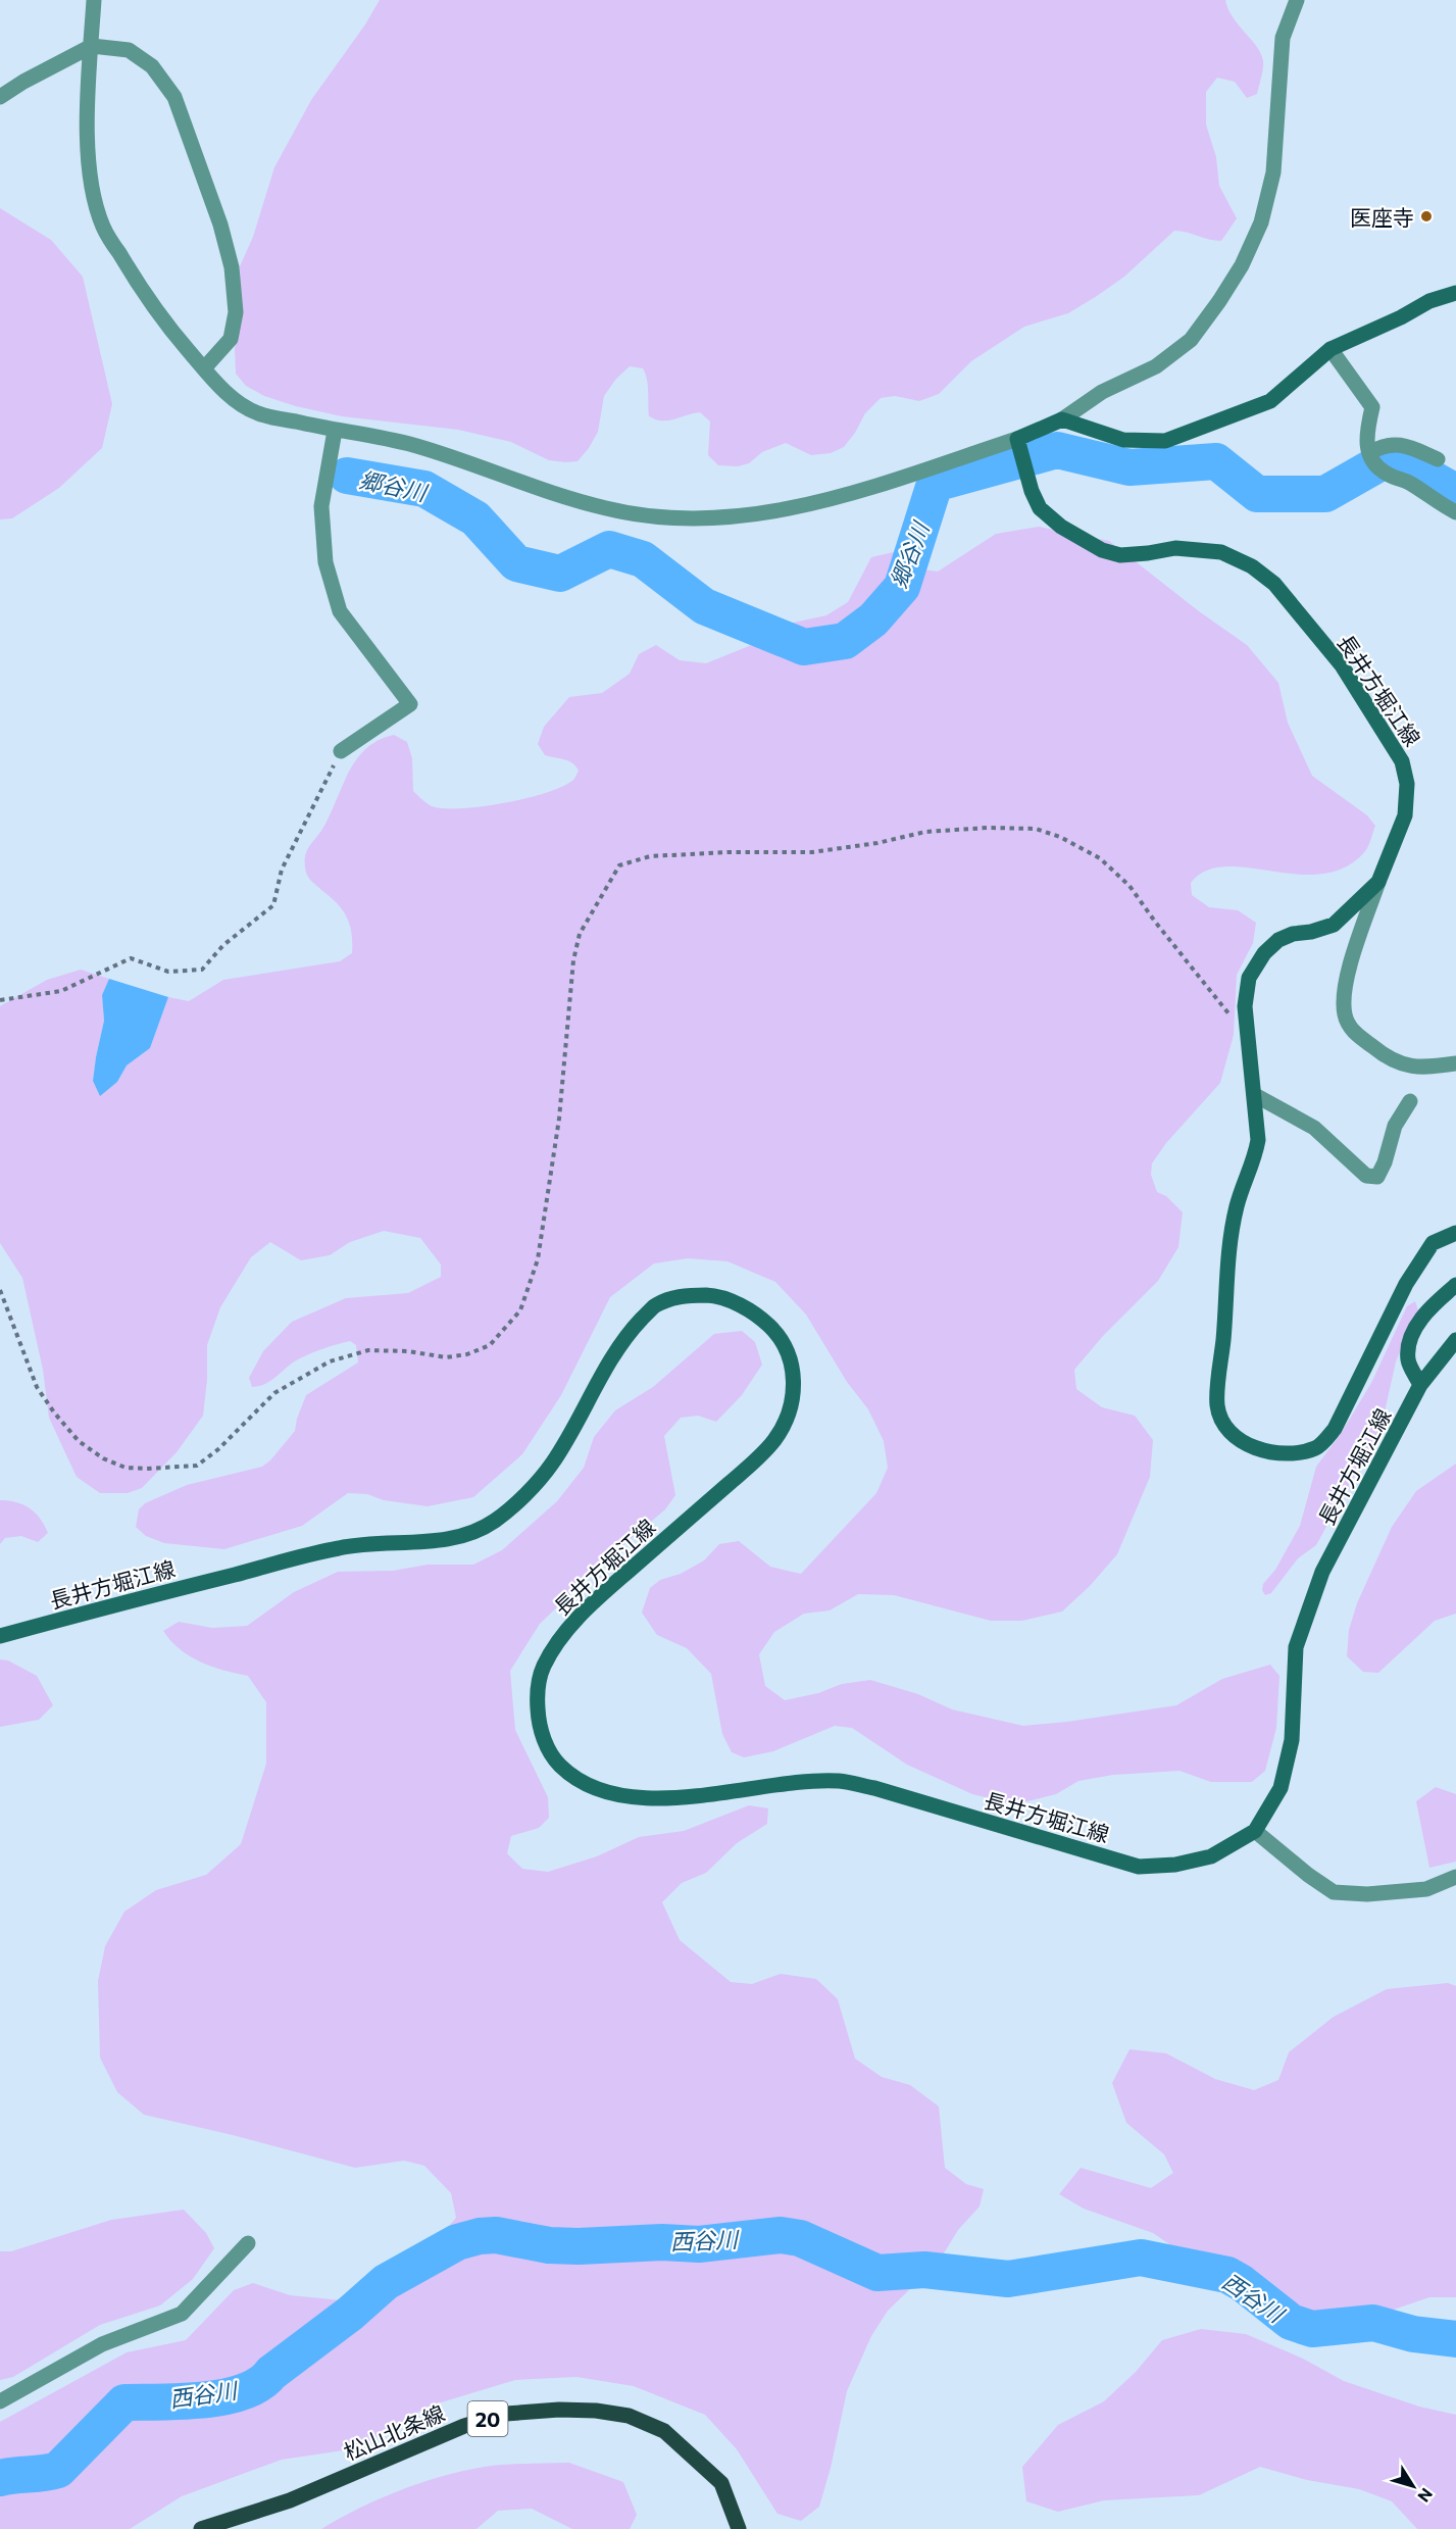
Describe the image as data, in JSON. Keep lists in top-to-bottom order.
{
  "streets": {
    "main road": ["長井方堀江線", "20", "松山北条線"]
  },
  "water": ["郷谷川", "西谷川"],
  "places": ["医座寺"],
  "north": "bottom right"
}
